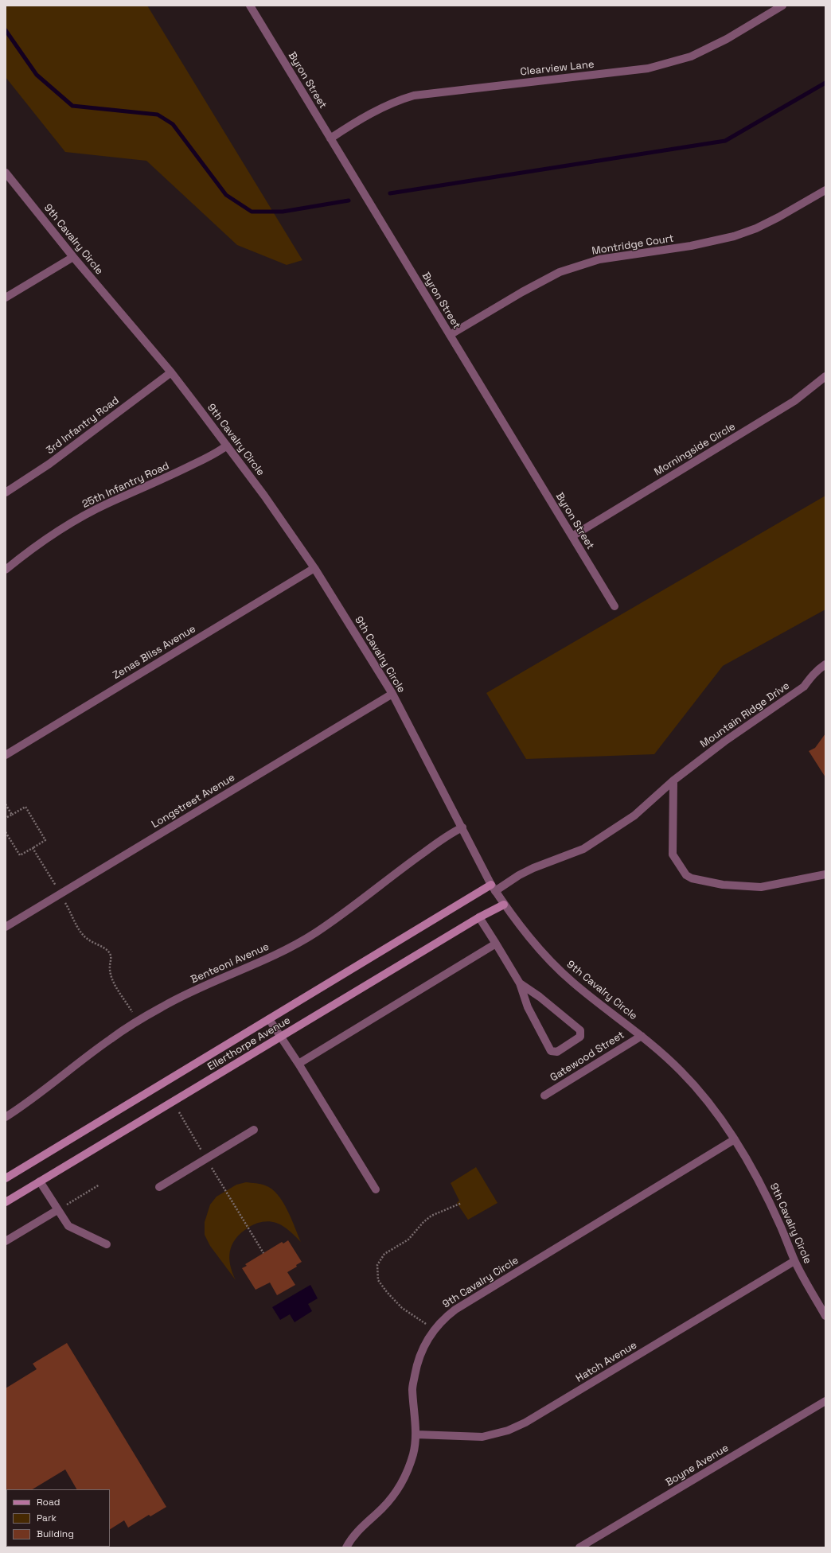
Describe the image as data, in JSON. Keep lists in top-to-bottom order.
{
  "streets": {
    "street": [
      "Clearview Lane",
      "Byron Street",
      "9th Cavalry Circle",
      "Montridge Court",
      "3rd Infantry Road",
      "Morningside Circle",
      "25th Infantry Road",
      "Zenas Bliss Avenue",
      "Mountain Ridge Drive",
      "Longstreet Avenue",
      "Benteoni Avenue",
      "Ellerthorpe Avenue",
      "Gatewood Street",
      "Hatch Avenue",
      "Boyne Avenue"
    ]
  },
  "crossings": [
    ["Clearview Lane", "Byron Street"],
    ["Byron Street", "Montridge Court"],
    ["Byron Street", "Morningside Circle"],
    ["9th Cavalry Circle", "3rd Infantry Road"],
    ["9th Cavalry Circle", "25th Infantry Road"],
    ["9th Cavalry Circle", "Zenas Bliss Avenue"],
    ["9th Cavalry Circle", "Mountain Ridge Drive"],
    ["9th Cavalry Circle", "Longstreet Avenue"],
    ["9th Cavalry Circle", "Benteoni Avenue"],
    ["9th Cavalry Circle", "Ellerthorpe Avenue"],
    ["9th Cavalry Circle", "Gatewood Street"],
    ["9th Cavalry Circle", "Hatch Avenue"],
    ["Mountain Ridge Drive", "Ellerthorpe Avenue"]
  ],
  "legend": ["Road", "Park", "Building"]
}
